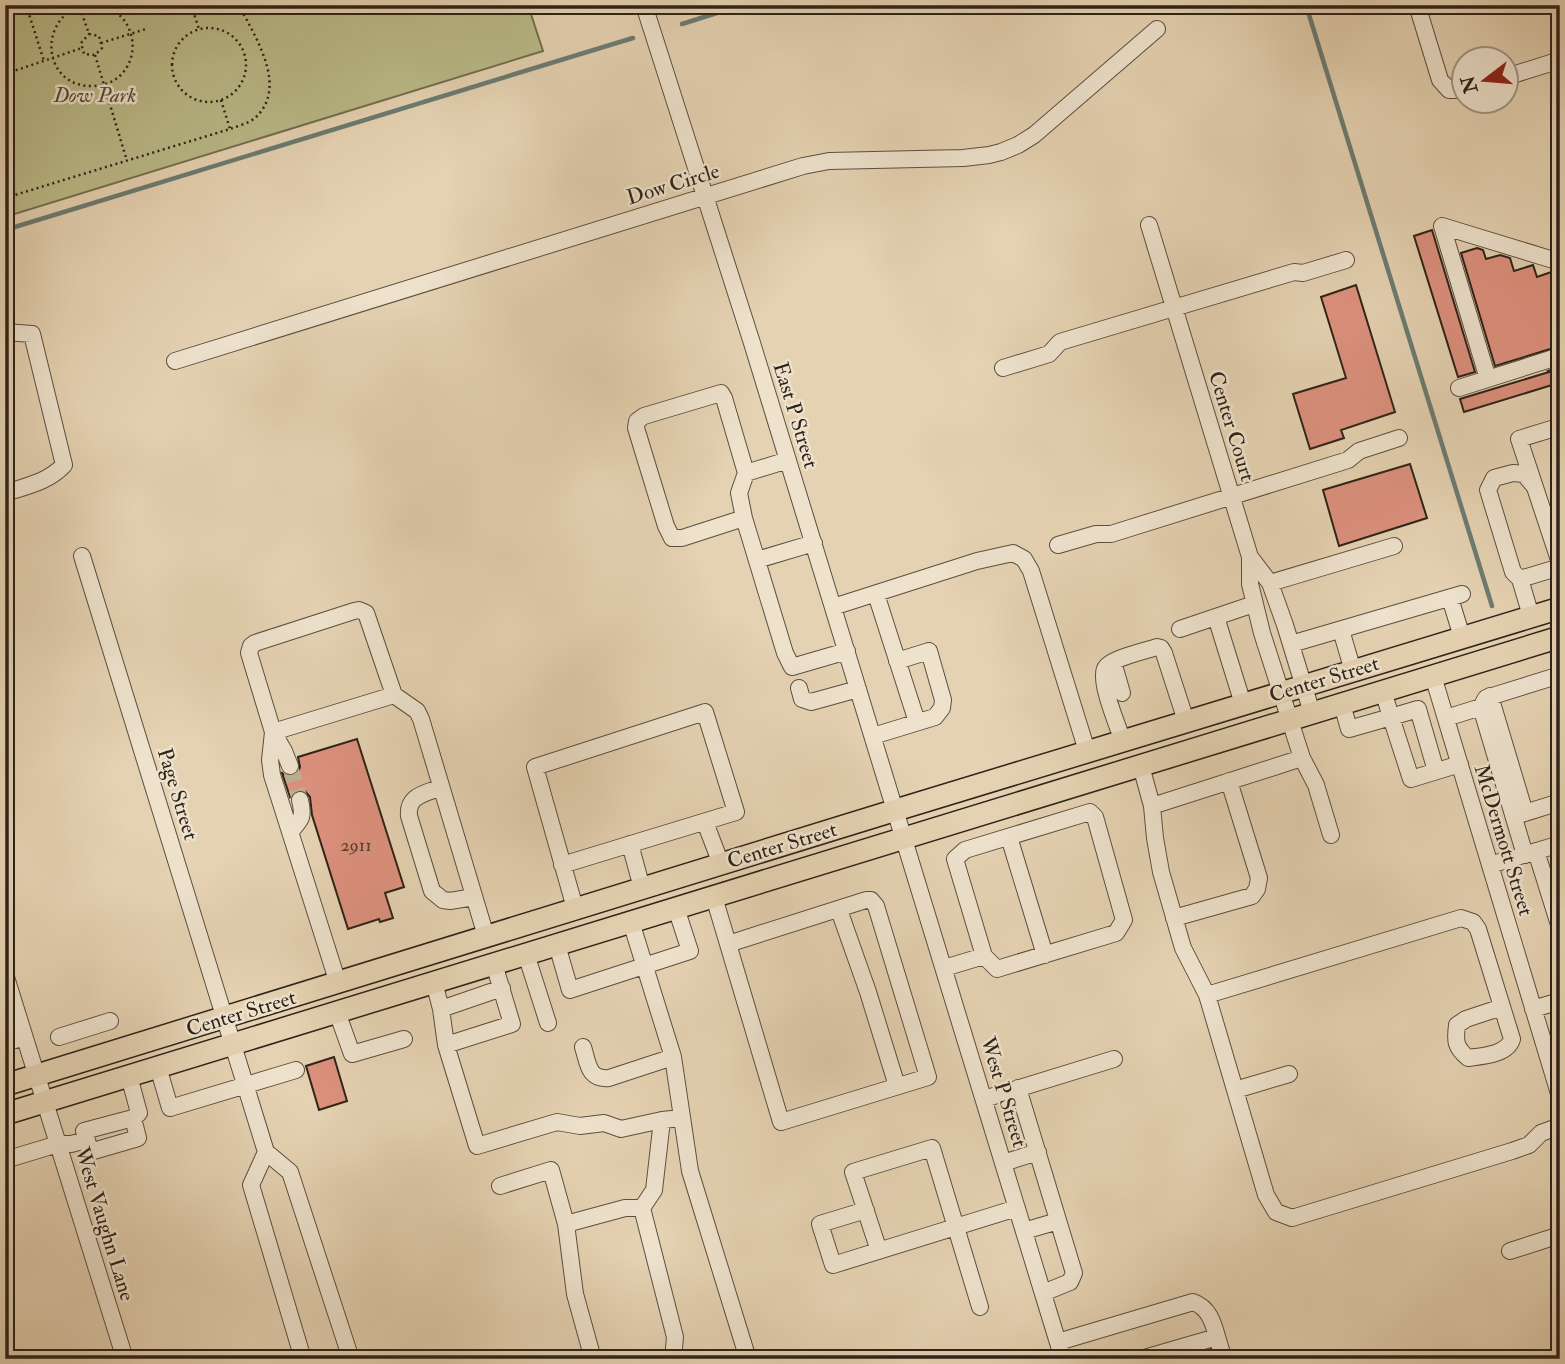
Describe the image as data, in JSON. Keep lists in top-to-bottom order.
{
  "streets": {
    "main road": ["Center Street"],
    "street": [
      "Dow Circle",
      "East P Street",
      "Center Court",
      "Page Street",
      "McDermott Street",
      "West P Street",
      "West Vaughn Lane"
    ]
  },
  "crossings": [
    ["Dow Circle", "East P Street"],
    ["East P Street", "Center Street"],
    ["East P Street", "West P Street"],
    ["Center Court", "Center Street"],
    ["Center Street", "Page Street"],
    ["Center Street", "McDermott Street"],
    ["Center Street", "West P Street"],
    ["Center Street", "West Vaughn Lane"]
  ],
  "parks": ["Dow Park"],
  "house_numbers": ["2911"],
  "north": "left"
}
